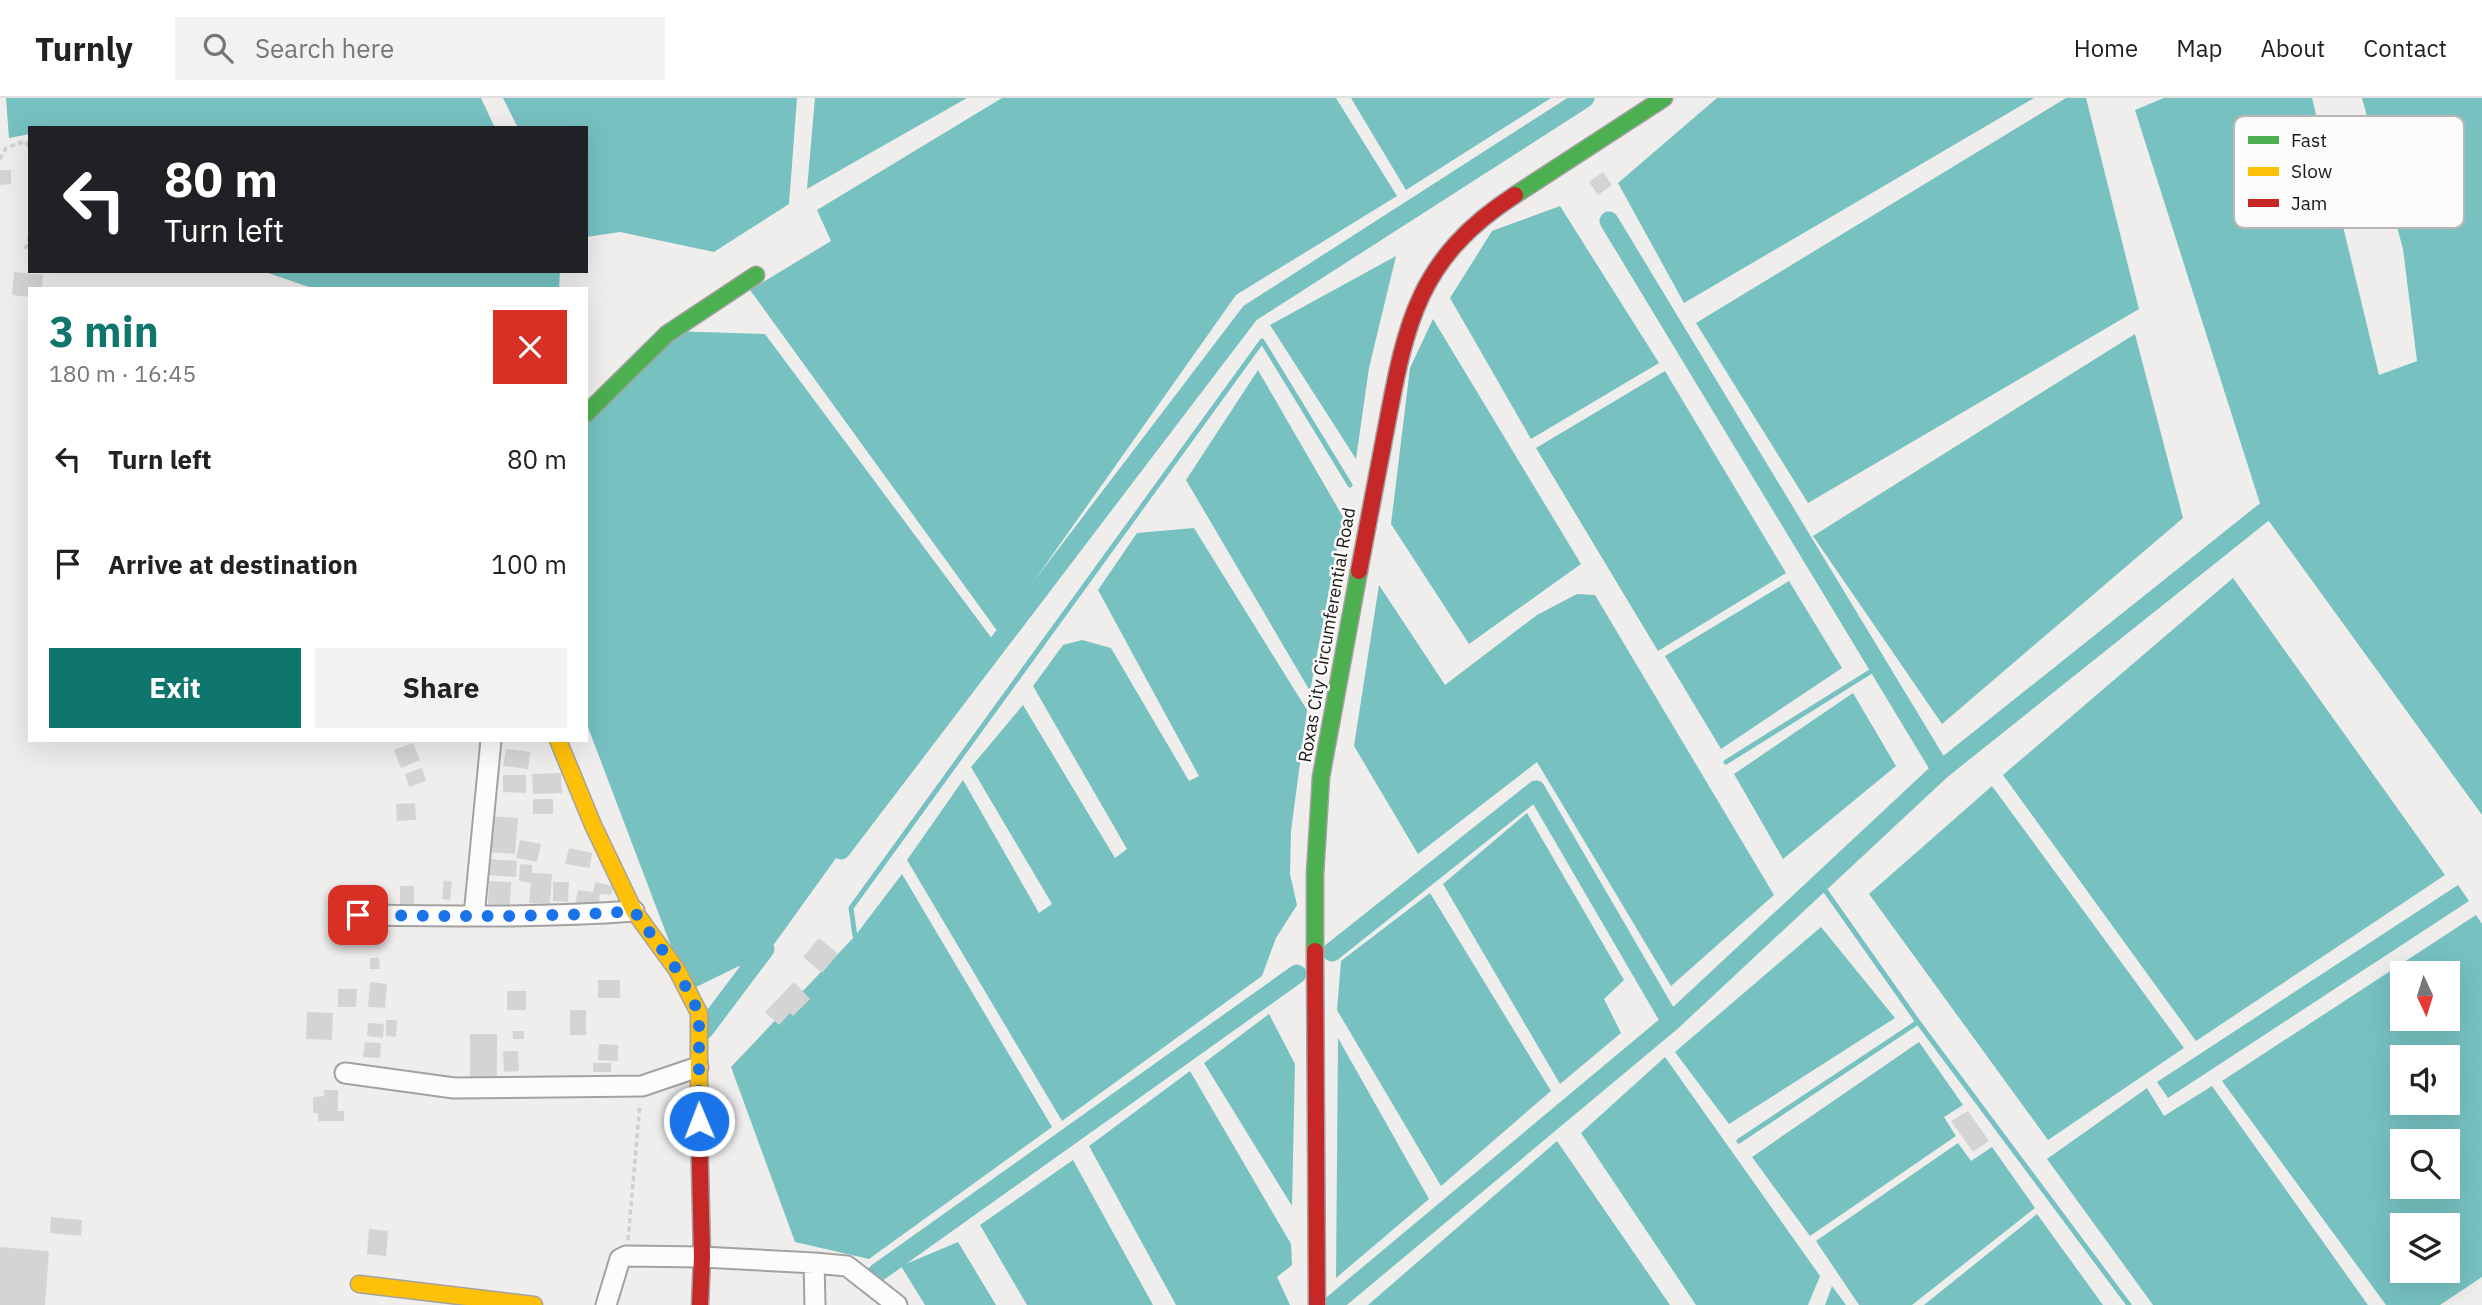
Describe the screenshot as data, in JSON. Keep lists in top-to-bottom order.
{
  "streets": {
    "main road": ["Roxas City Circumferential Road"]
  },
  "legend": ["Fast", "Slow", "Jam"],
  "north": "bottom",
  "page": {
    "header": "Turnly",
    "search": "Search here",
    "nav": [
      "Home",
      "Map",
      "About",
      "Contact"
    ],
    "turn": ["80 m", "Turn left"],
    "heading": ["3 min", "180 m · 16:45"],
    "list": [
      {
        "name": "Turn left",
        "value": "80 m"
      },
      {
        "name": "Arrive at destination",
        "value": "100 m"
      }
    ],
    "buttons": ["Exit", "Share"]
  }
}
